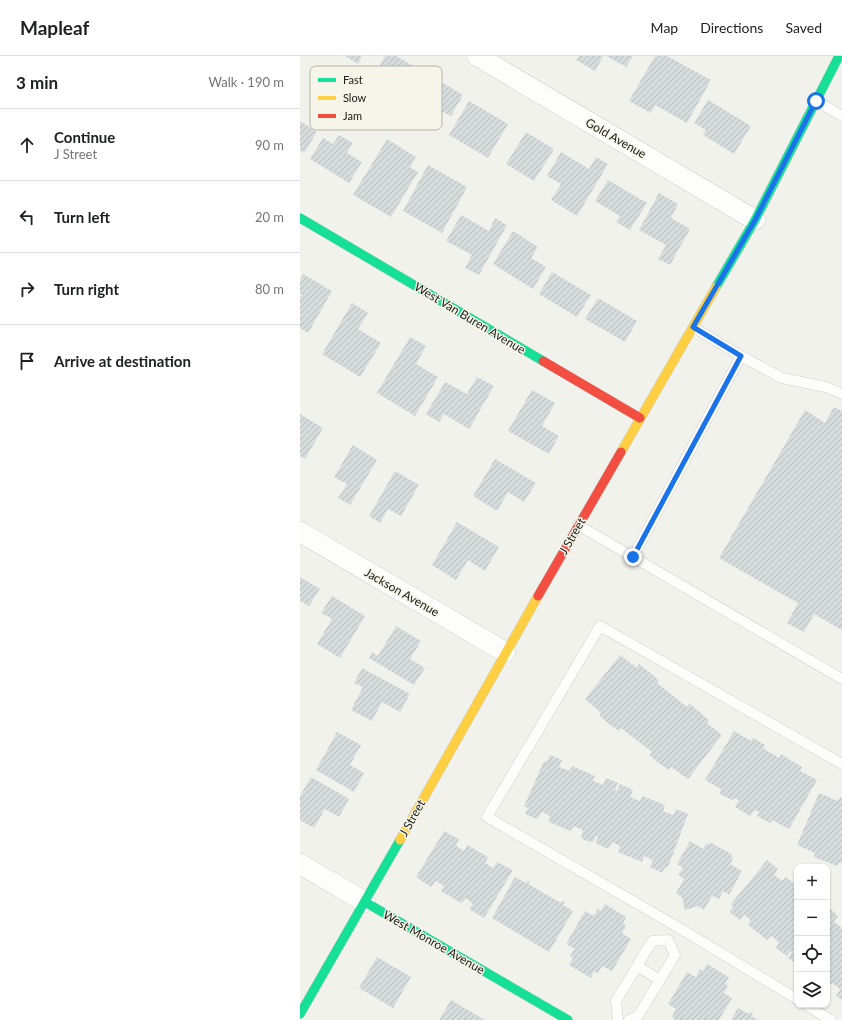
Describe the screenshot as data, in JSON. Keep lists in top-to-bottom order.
{
  "streets": {
    "street": [
      "Gold Avenue",
      "West Van Buren Avenue",
      "J Street",
      "Jackson Avenue",
      "West Monroe Avenue"
    ]
  },
  "crossings": [
    ["Gold Avenue", "J Street"],
    ["West Van Buren Avenue", "J Street"],
    ["J Street", "Jackson Avenue"],
    ["J Street", "West Monroe Avenue"]
  ],
  "legend": ["Fast", "Slow", "Jam"],
  "page": {
    "header": "Mapleaf",
    "nav": ["Map", "Directions", "Saved"],
    "heading": ["3 min", "Walk · 190 m"],
    "list": [
      ["Continue", "J Street", "90 m"],
      ["Turn left", "20 m"],
      ["Turn right", "80 m"],
      "Arrive at destination"
    ],
    "map_buttons": ["+", "−"]
  }
}
